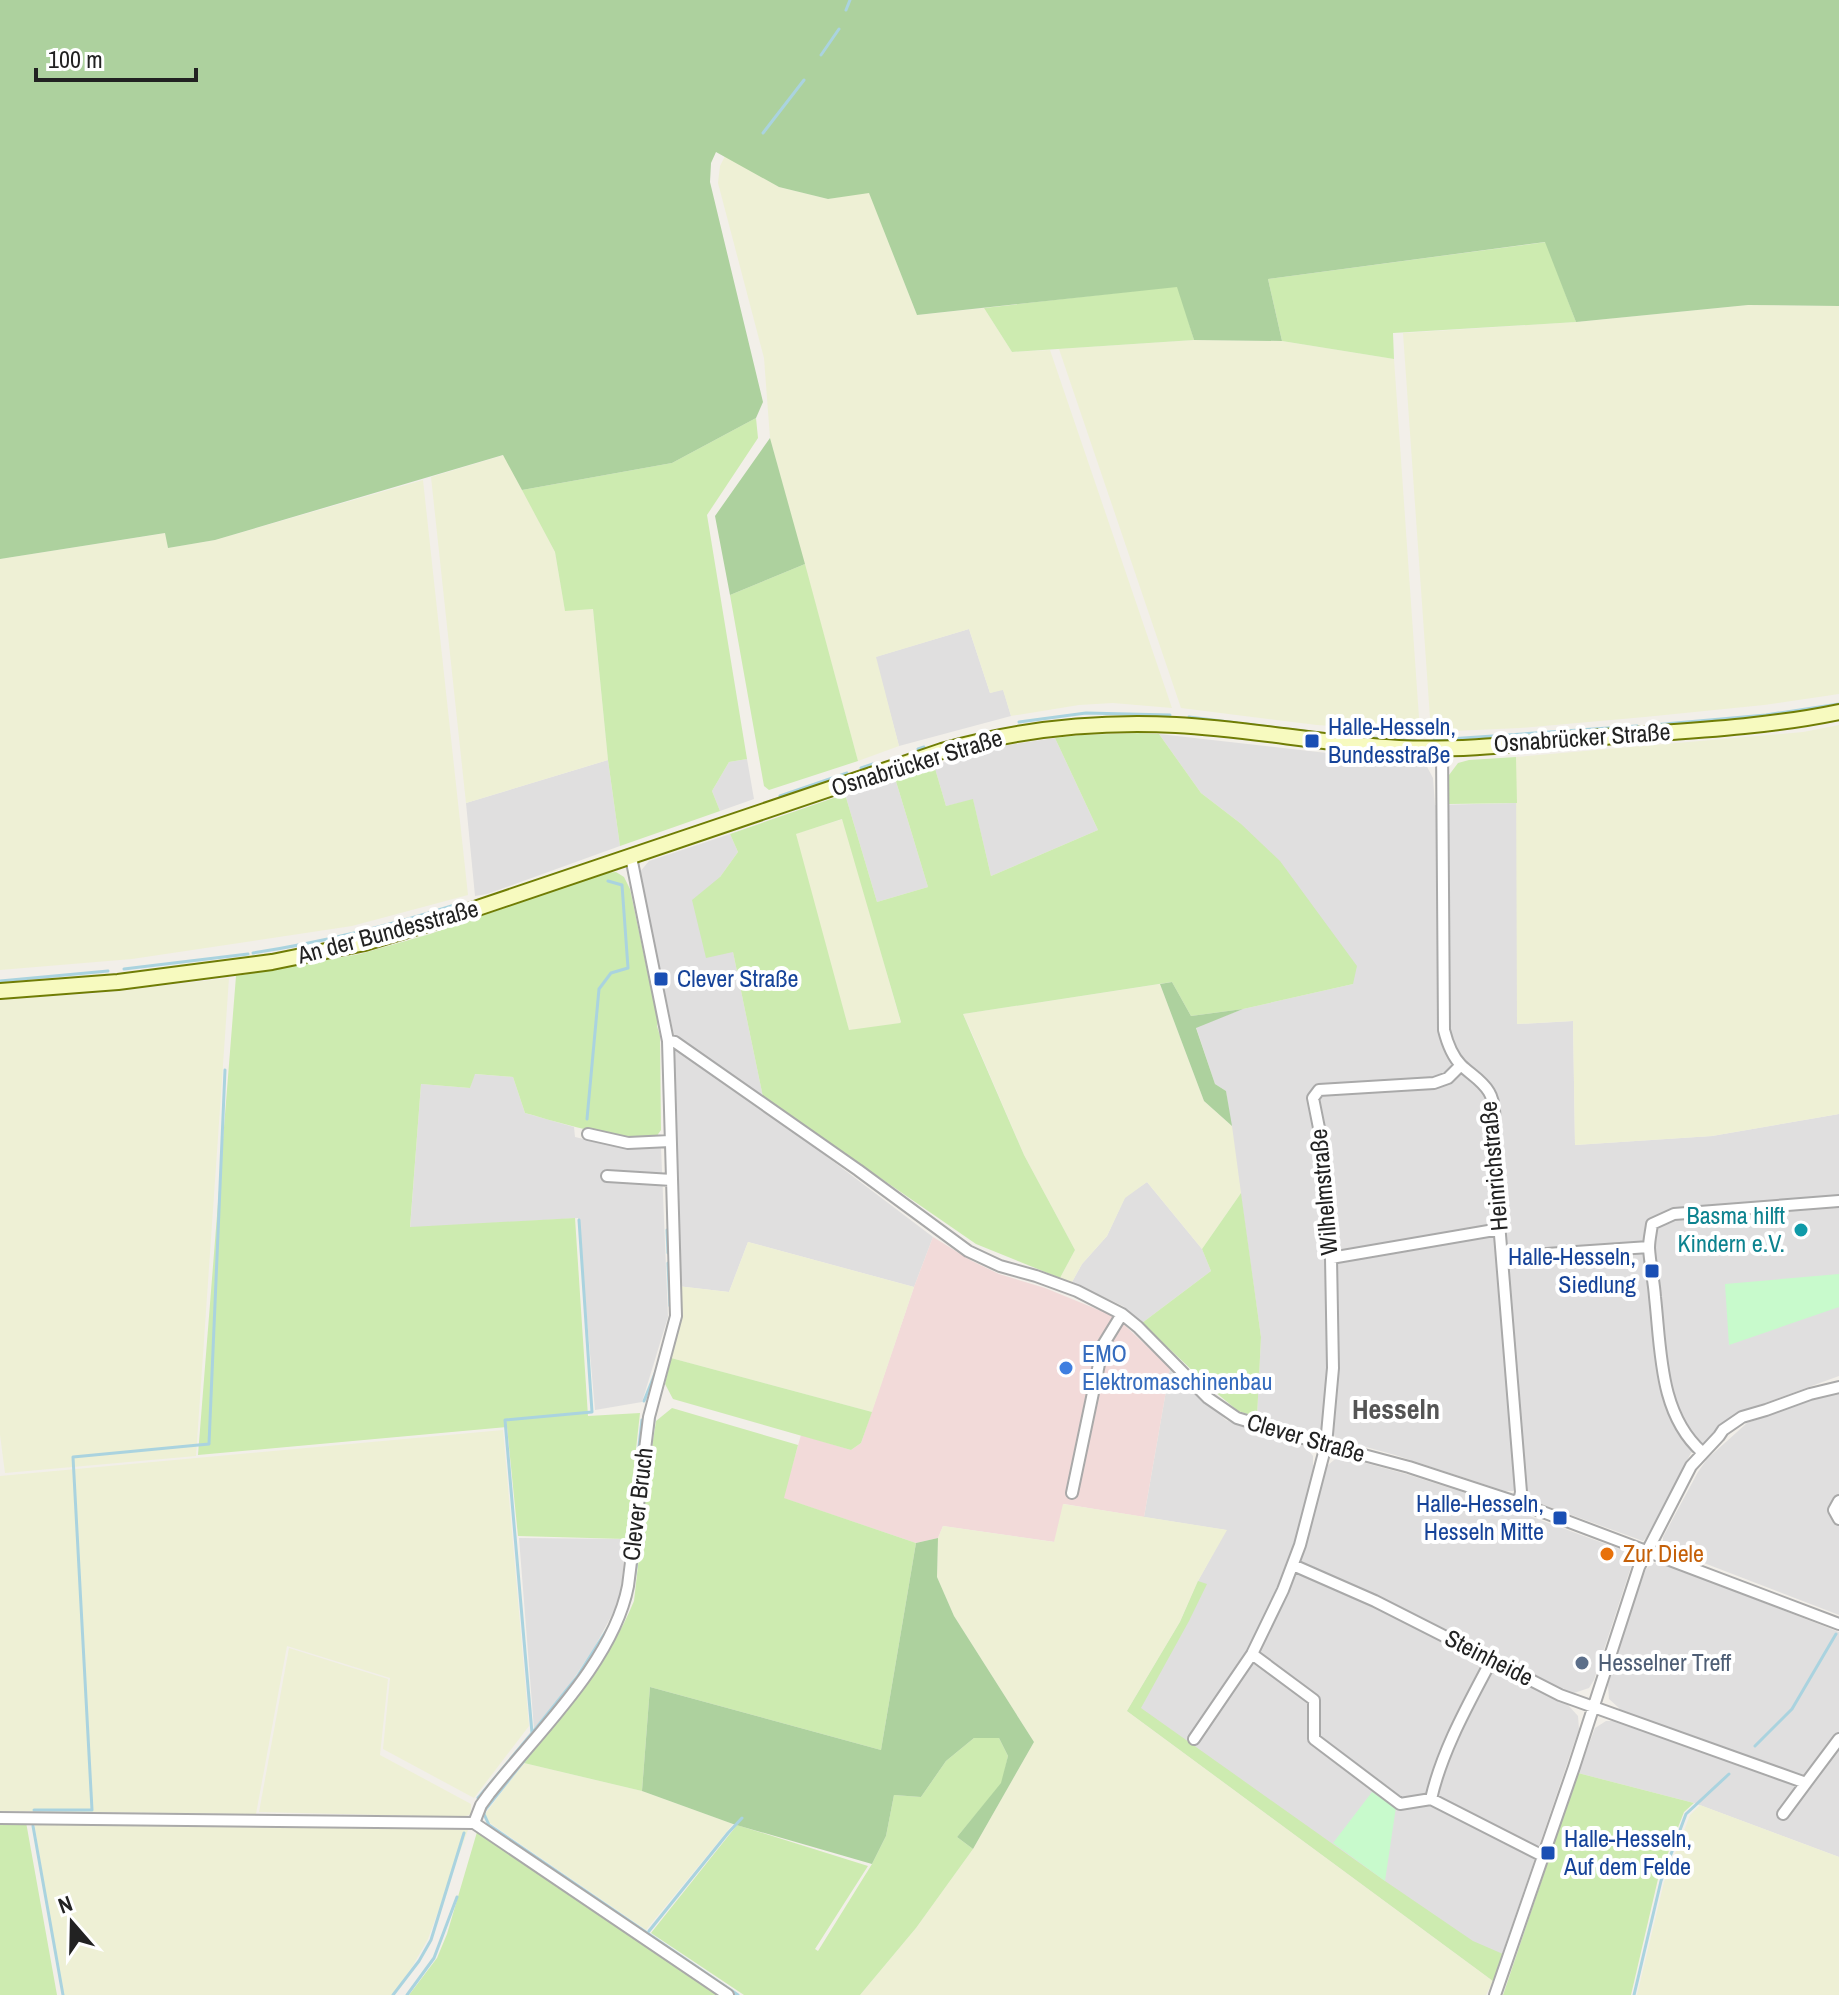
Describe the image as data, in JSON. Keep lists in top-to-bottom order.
{
  "streets": {
    "main road": ["Osnabrücker Straße", "An der Bundesstraße"],
    "street": [
      "Heinrichstraße",
      "Wilhelmstraße",
      "Clever Straße",
      "Clever Bruch",
      "Steinheide"
    ]
  },
  "crossings": [
    ["Osnabrücker Straße", "An der Bundesstraße"],
    ["Osnabrücker Straße", "Heinrichstraße"],
    ["Heinrichstraße", "Wilhelmstraße"],
    ["Heinrichstraße", "Clever Straße"],
    ["Wilhelmstraße", "Clever Straße"],
    ["Clever Straße", "Clever Bruch"]
  ],
  "districts": ["Hesseln"],
  "places": {
    "transit": [
      "Halle-Hesseln, Bundesstraße",
      "Clever Straße",
      "Halle-Hesseln, Siedlung",
      "Halle-Hesseln, Hesseln Mitte",
      "Halle-Hesseln, Auf dem Felde"
    ],
    "other": [
      "Basma hilft Kindern e.V.",
      "EMO Elektromaschinenbau",
      "Zur Diele",
      "Hesselner Treff"
    ]
  },
  "scale_bar": "100 m",
  "north": "top"
}
